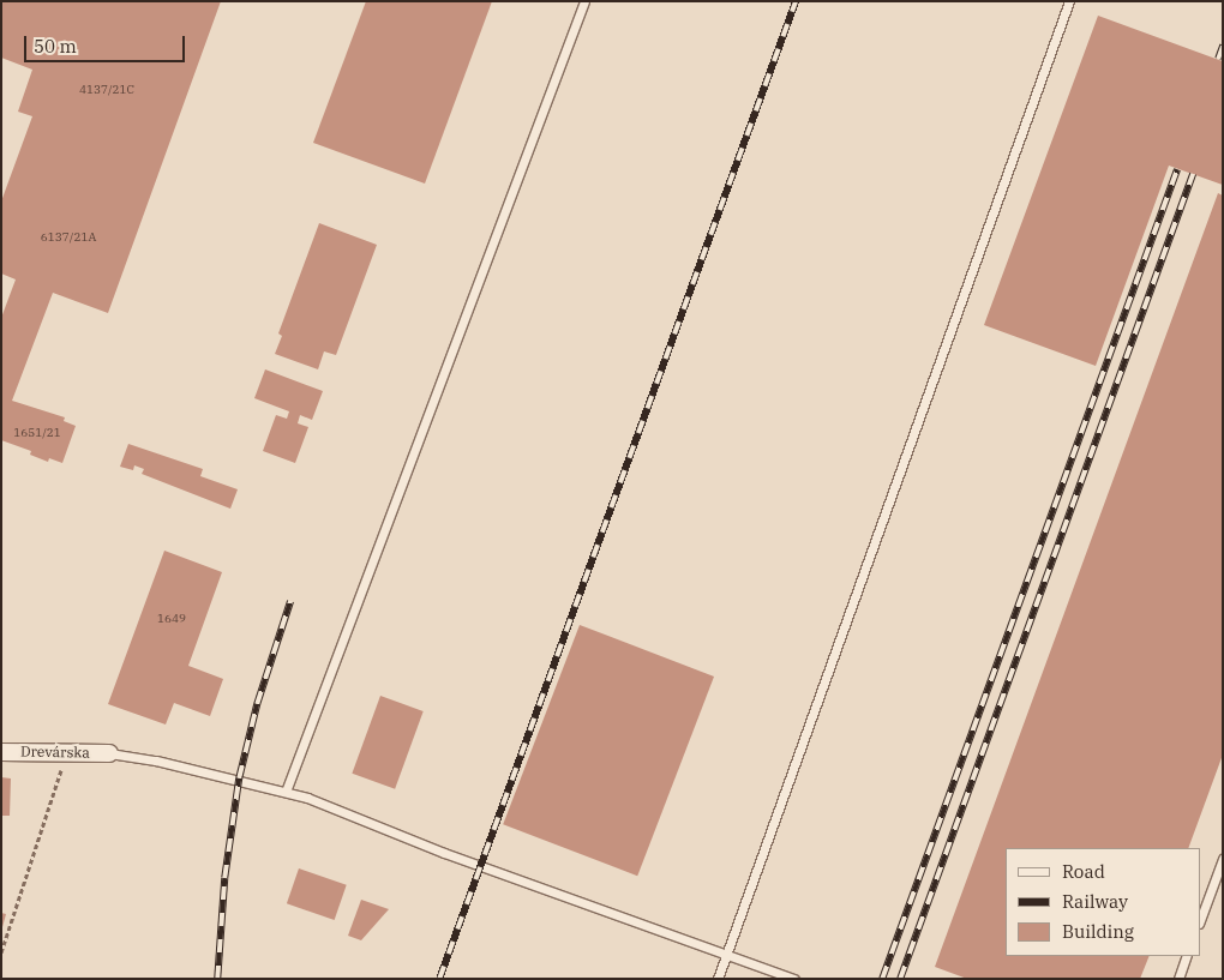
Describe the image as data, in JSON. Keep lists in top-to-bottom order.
{
  "streets": {
    "street": ["Drevárska"]
  },
  "house_numbers": [
    "4137/21C",
    "6137/21A",
    "1651/21",
    "1649"
  ],
  "legend": ["Road", "Railway", "Building"],
  "scale_bar": "50 m"
}
